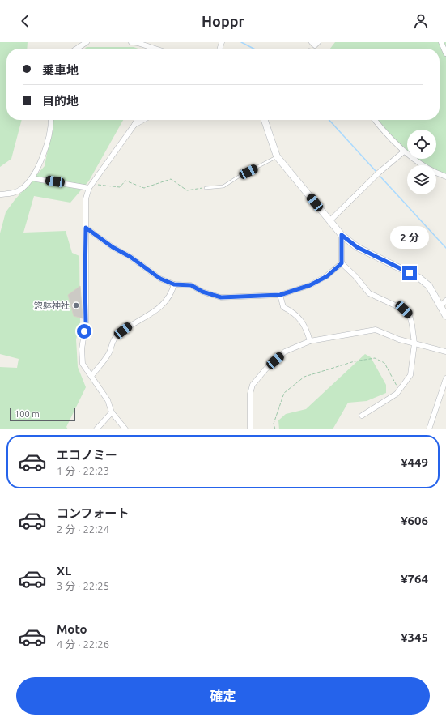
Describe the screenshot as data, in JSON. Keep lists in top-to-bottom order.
{
  "places": ["惣躰神社"],
  "scale_bar": "100 m",
  "page": {
    "header": "Hoppr",
    "banner": ["乗車地", "目的地"],
    "bubble": "2 分",
    "scale": "100 m",
    "list": [
      {
        "name": "エコノミー",
        "note": "1 分 · 22:23",
        "value": "¥449"
      },
      {
        "name": "コンフォート",
        "note": "2 分 · 22:24",
        "value": "¥606"
      },
      {
        "name": "XL",
        "note": "3 分 · 22:25",
        "value": "¥764"
      },
      {
        "name": "Moto",
        "note": "4 分 · 22:26",
        "value": "¥345"
      }
    ],
    "buttons": "確定"
  }
}
